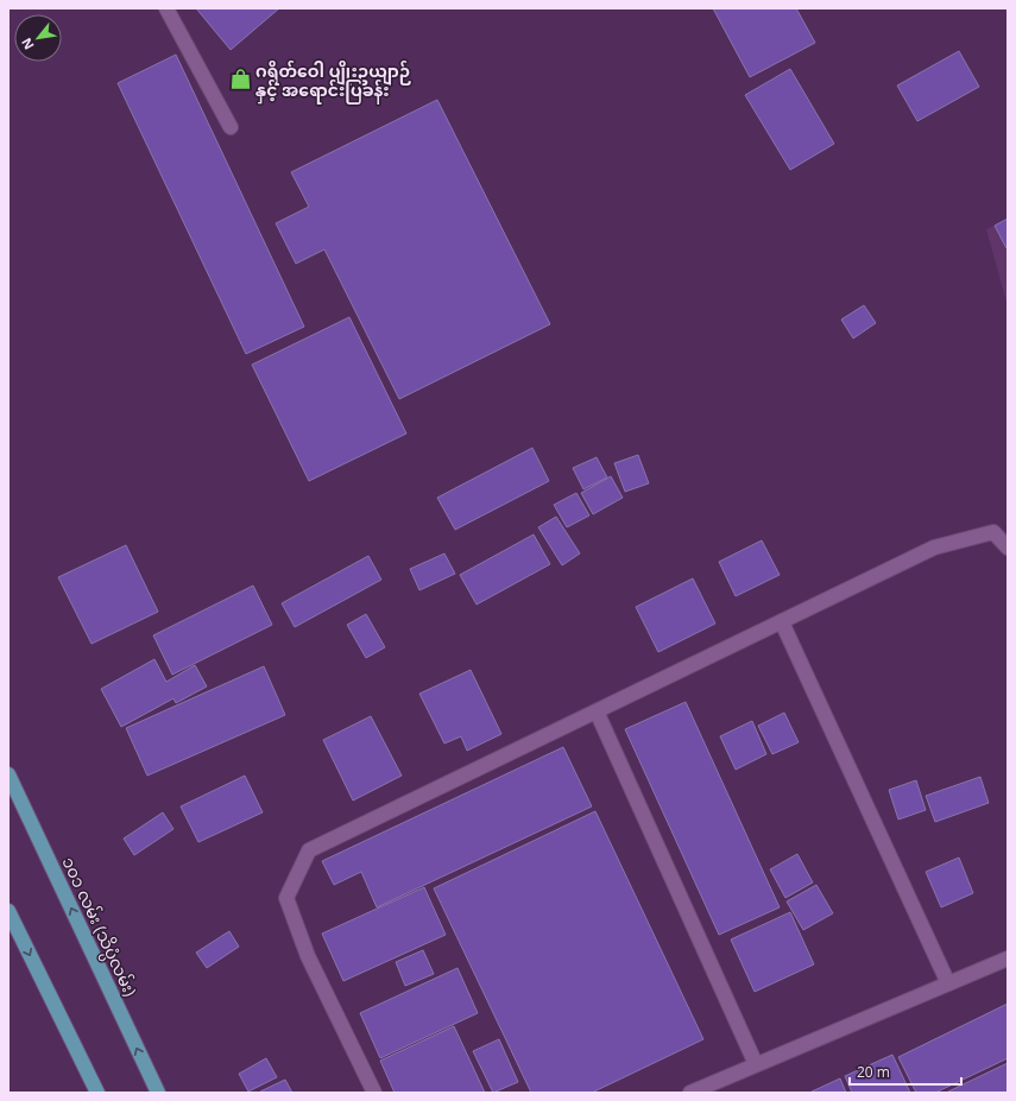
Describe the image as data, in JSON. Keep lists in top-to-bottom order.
{
  "streets": {
    "main road": ["၁၀၁ လမ်း (သိပ္ပံလမ်း)"]
  },
  "places": {
    "shop": ["ဂရိတ်ဝေါ ပျိုးဥယျာဉ် နှင့် အရောင်းပြခန်း"]
  },
  "scale_bar": "20 m",
  "north": "bottom left"
}
